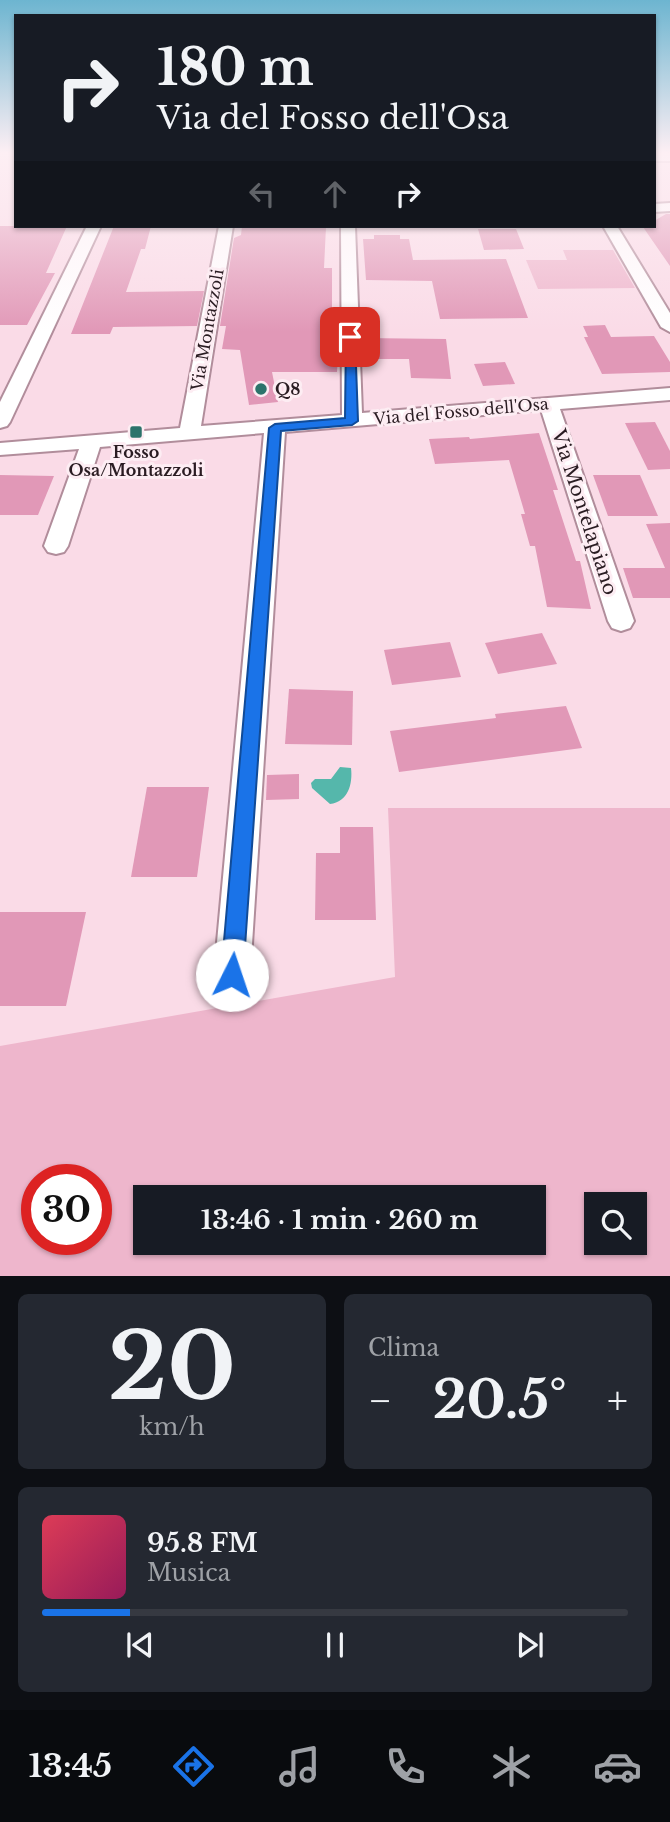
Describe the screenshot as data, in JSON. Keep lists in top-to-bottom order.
{
  "streets": {
    "street": ["Via Montazzoli", "Via del Fosso dell'Osa", "Via Montelapiano"]
  },
  "crossings": [
    ["Via Montazzoli", "Via del Fosso dell'Osa"],
    ["Via del Fosso dell'Osa", "Via Montelapiano"]
  ],
  "places": {
    "other": ["Q8"],
    "transit": ["Fosso Osa/Montazzoli"]
  },
  "page": {
    "turn": ["180 m", "Via del Fosso dell'Osa"],
    "limit": "30",
    "trip": "13:46 · 1 min · 260 m",
    "tile": [
      ["20", "km/h"],
      "Clima"
    ],
    "heat": ["−", "20.5°", "+"],
    "song": ["95.8 FM", "Musica"],
    "tabs": "13:45"
  }
}
